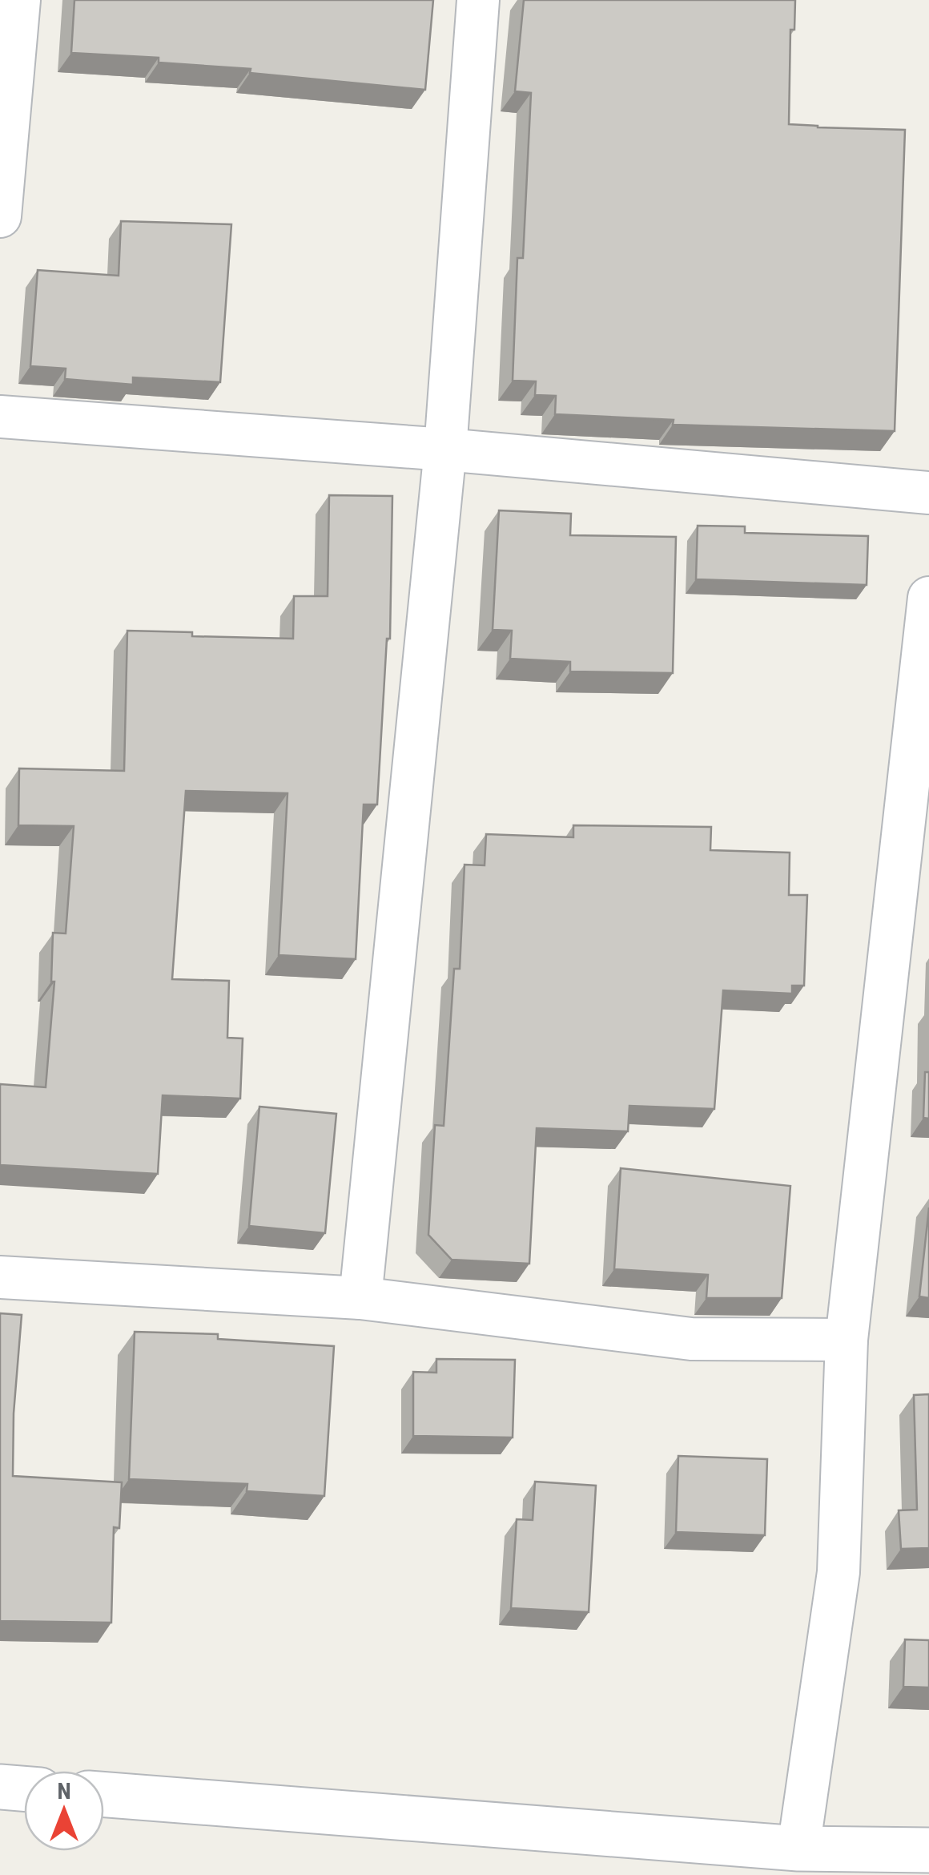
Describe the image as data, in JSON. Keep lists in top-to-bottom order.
{
  "north": "top"
}
